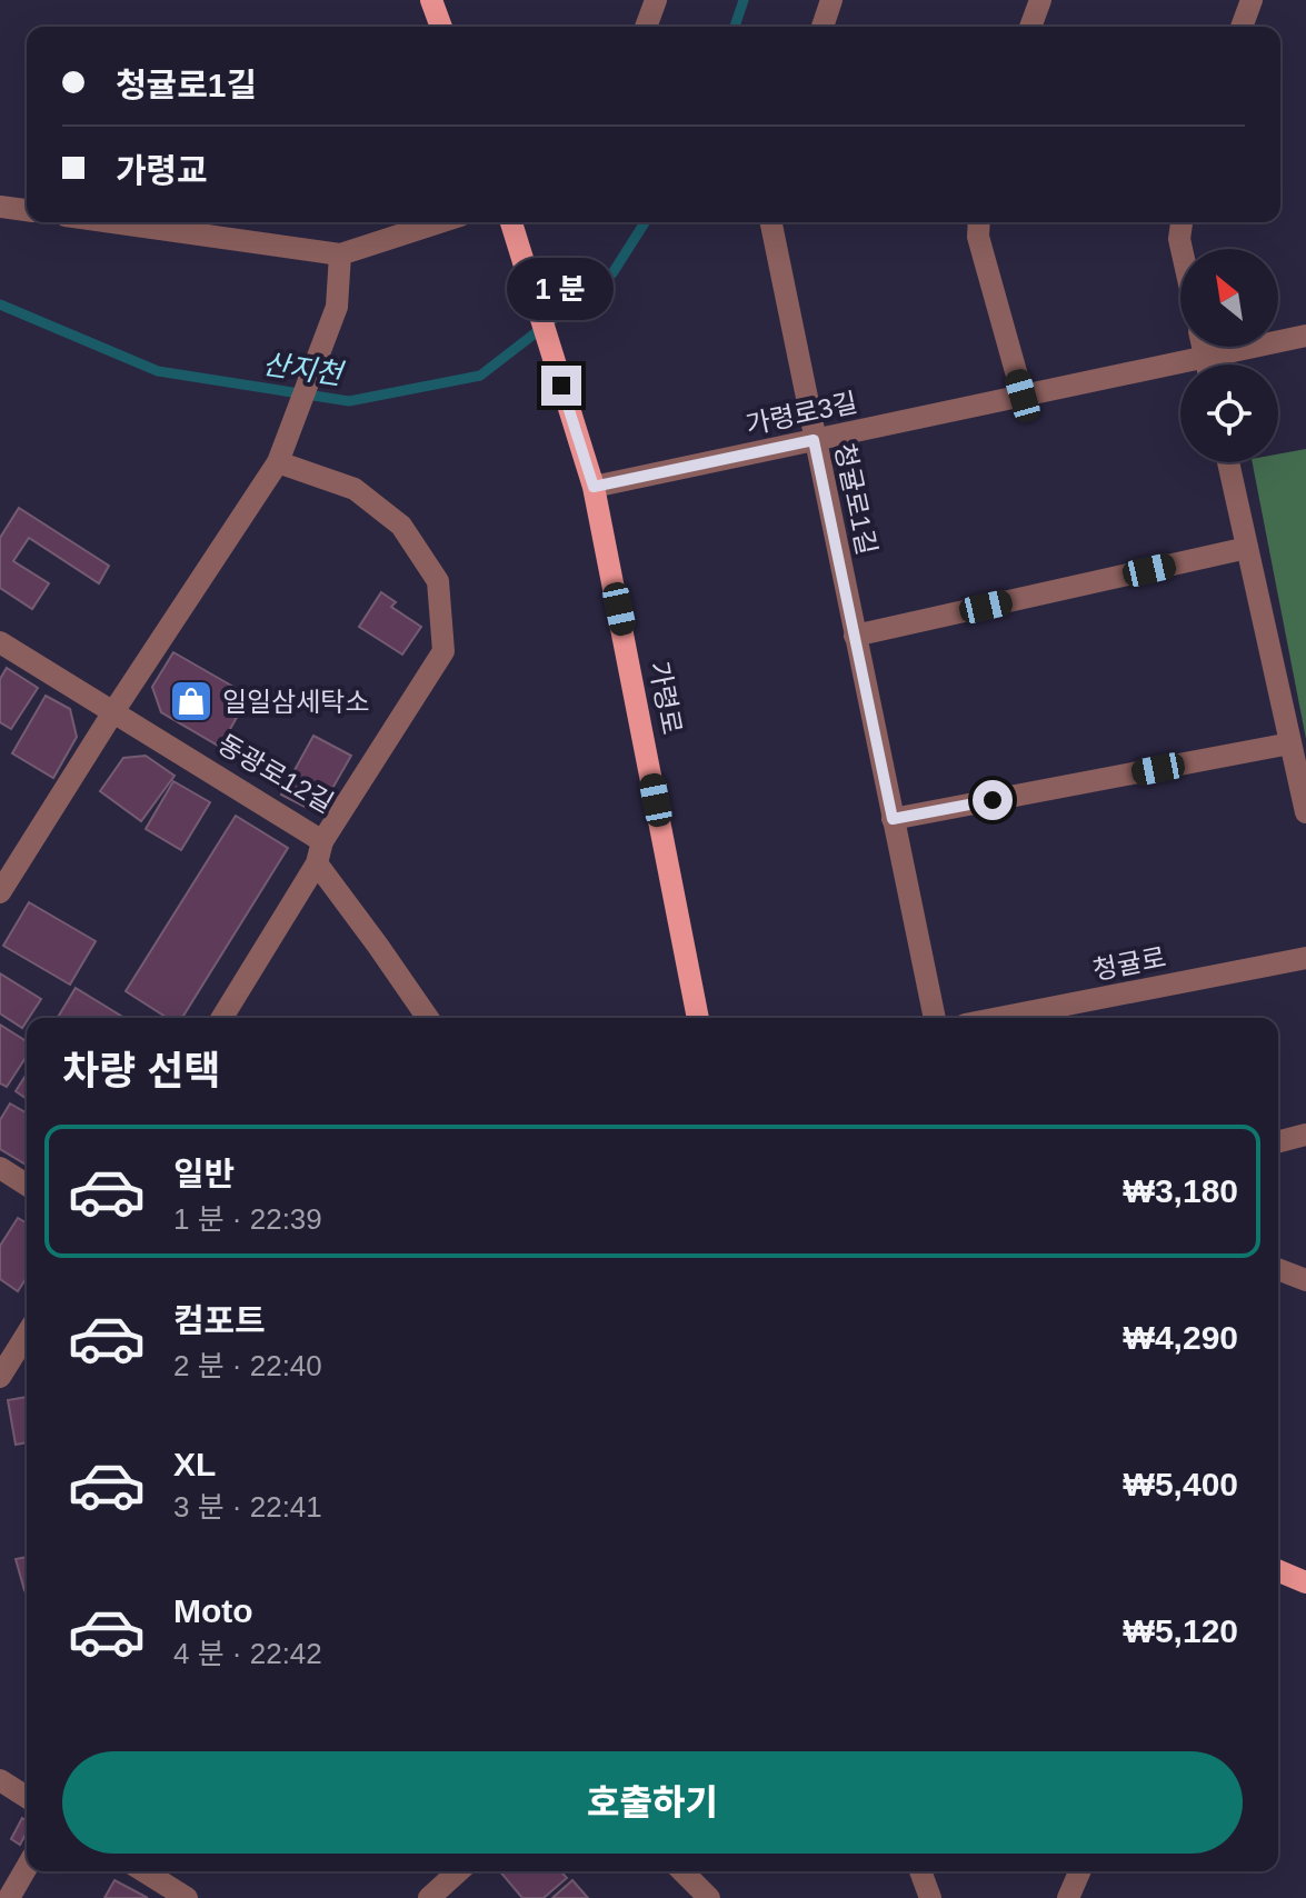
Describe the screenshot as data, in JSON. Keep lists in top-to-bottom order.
{
  "streets": {
    "main road": ["가령로"],
    "street": [
      "가령로3길",
      "청귤로1길",
      "동광로12길",
      "청귤로"
    ]
  },
  "crossings": [
    ["가령로3길", "청귤로1길"],
    ["가령로3길", "가령로"]
  ],
  "water": ["산지천"],
  "places": {
    "shop": ["일일삼세탁소"]
  },
  "north": "top left",
  "page": {
    "banner": ["청귤로1길", "가령교"],
    "bubble": "1 분",
    "heading": "차량 선택",
    "list": [
      {
        "name": "일반",
        "note": "1 분 · 22:39",
        "value": "₩3,180"
      },
      {
        "name": "컴포트",
        "note": "2 분 · 22:40",
        "value": "₩4,290"
      },
      {
        "name": "XL",
        "note": "3 분 · 22:41",
        "value": "₩5,400"
      },
      {
        "name": "Moto",
        "note": "4 분 · 22:42",
        "value": "₩5,120"
      }
    ],
    "buttons": "호출하기"
  }
}
